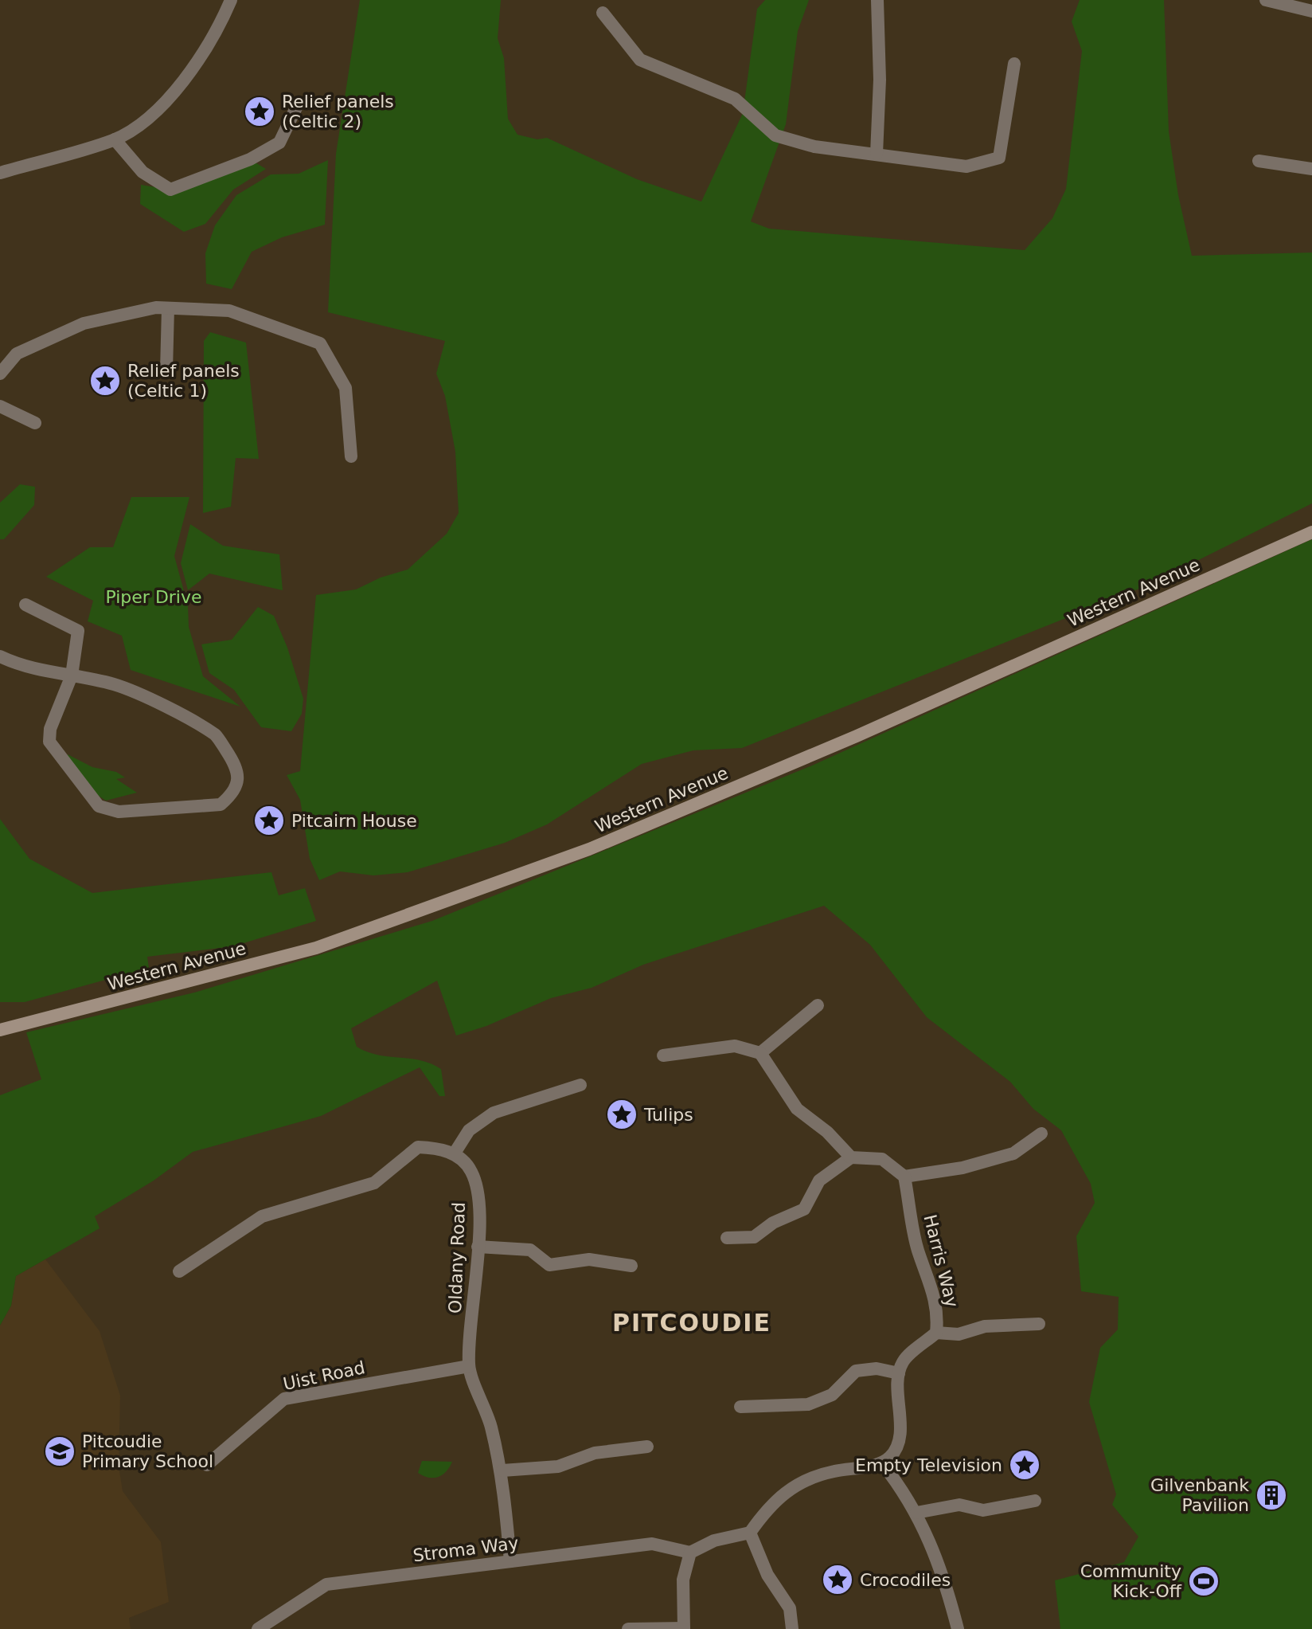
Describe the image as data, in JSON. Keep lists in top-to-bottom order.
{
  "streets": {
    "main road": ["Western Avenue"],
    "street": [
      "Oldany Road",
      "Harris Way",
      "Uist Road",
      "Stroma Way"
    ]
  },
  "crossings": [
    ["Oldany Road", "Uist Road"],
    ["Oldany Road", "Stroma Way"]
  ],
  "districts": ["PITCOUDIE"],
  "parks": ["Piper Drive"],
  "places": {
    "place": [
      "Relief panels (Celtic 2)",
      "Relief panels (Celtic 1)",
      "Pitcairn House",
      "Tulips",
      "Empty Television",
      "Crocodiles"
    ],
    "school or university": ["Pitcoudie Primary School"],
    "building": ["Gilvenbank Pavilion"],
    "sports": ["Community Kick-Off"]
  }
}
